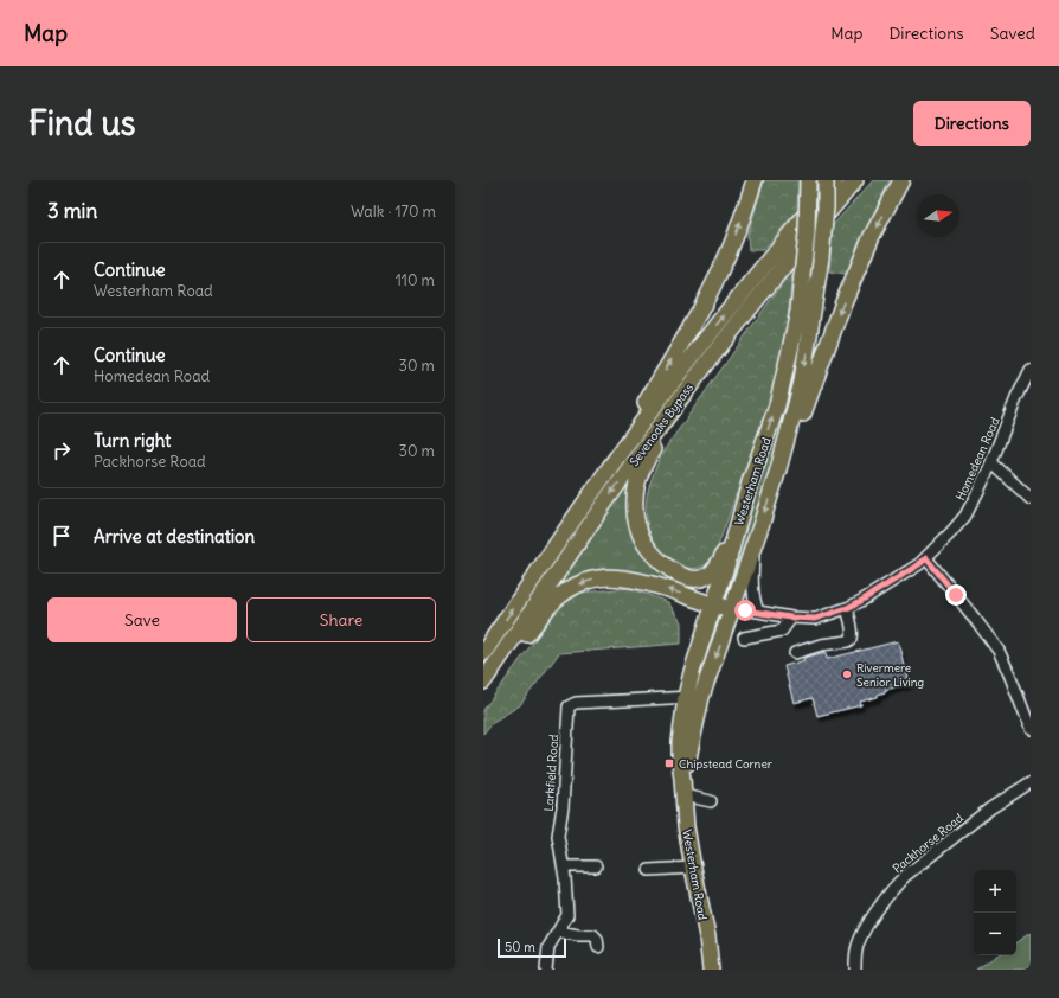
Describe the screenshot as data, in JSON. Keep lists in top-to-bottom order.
{
  "streets": {
    "highway": ["Sevenoaks Bypass", "Westerham Road"],
    "street": ["Homedean Road", "Larkfield Road", "Packhorse Road"]
  },
  "crossings": [
    ["Westerham Road", "Larkfield Road"]
  ],
  "places": {
    "other": ["Rivermere Senior Living"],
    "transit": ["Chipstead Corner"]
  },
  "scale_bar": "50 m",
  "north": "right",
  "page": {
    "header": "Map",
    "nav": ["Map", "Directions", "Saved"],
    "buttons": [
      "Directions",
      ["Save", "Share"]
    ],
    "title": "Find us",
    "heading": ["3 min", "Walk · 170 m"],
    "list": [
      ["Continue", "Westerham Road", "110 m"],
      ["Continue", "Homedean Road", "30 m"],
      ["Turn right", "Packhorse Road", "30 m"],
      "Arrive at destination"
    ],
    "map_buttons": ["+", "−"],
    "scale": "50 m"
  }
}
